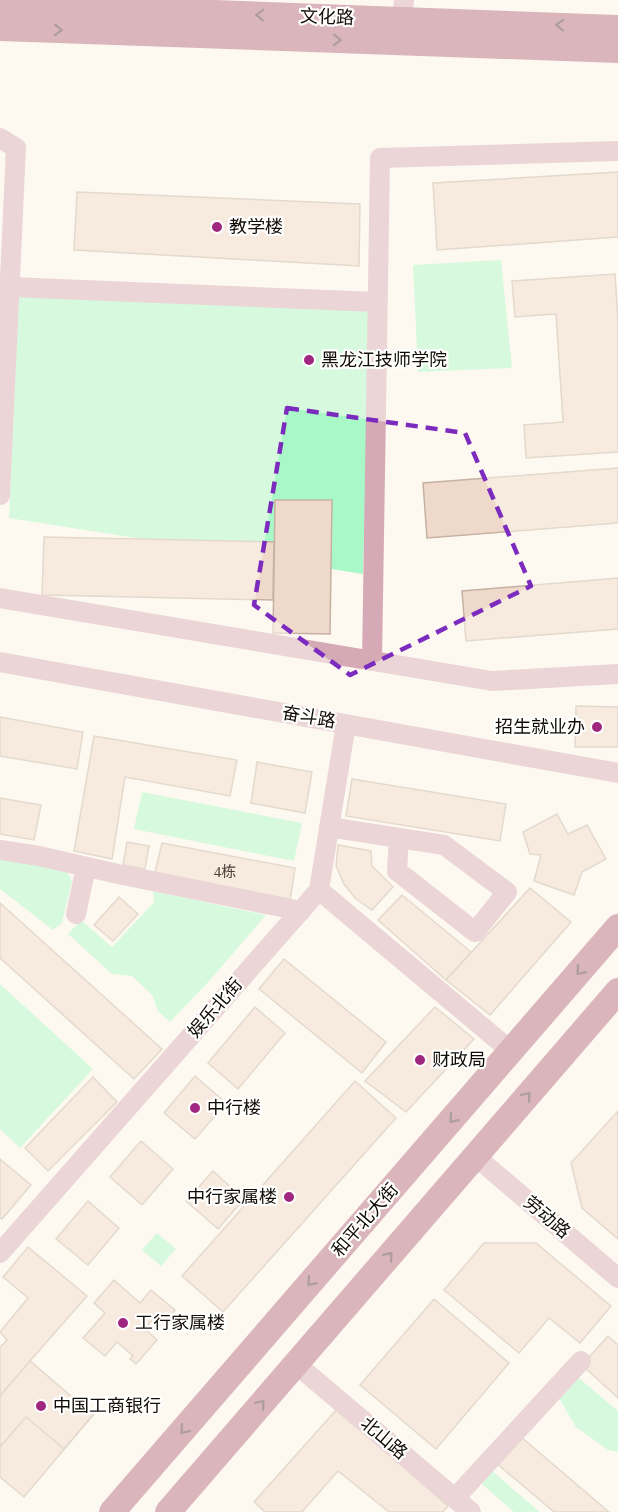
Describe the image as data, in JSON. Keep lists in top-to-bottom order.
{
  "streets": {
    "main road": ["文化路", "和平北大街"],
    "street": [
      "奋斗路",
      "娱乐北街",
      "劳动路",
      "北山路"
    ]
  },
  "places": [
    "教学楼",
    "黑龙江技师学院",
    "招生就业办",
    "财政局",
    "中行楼",
    "中行家属楼",
    "工行家属楼",
    "中国工商银行"
  ],
  "house_numbers": ["4栋"]
}
